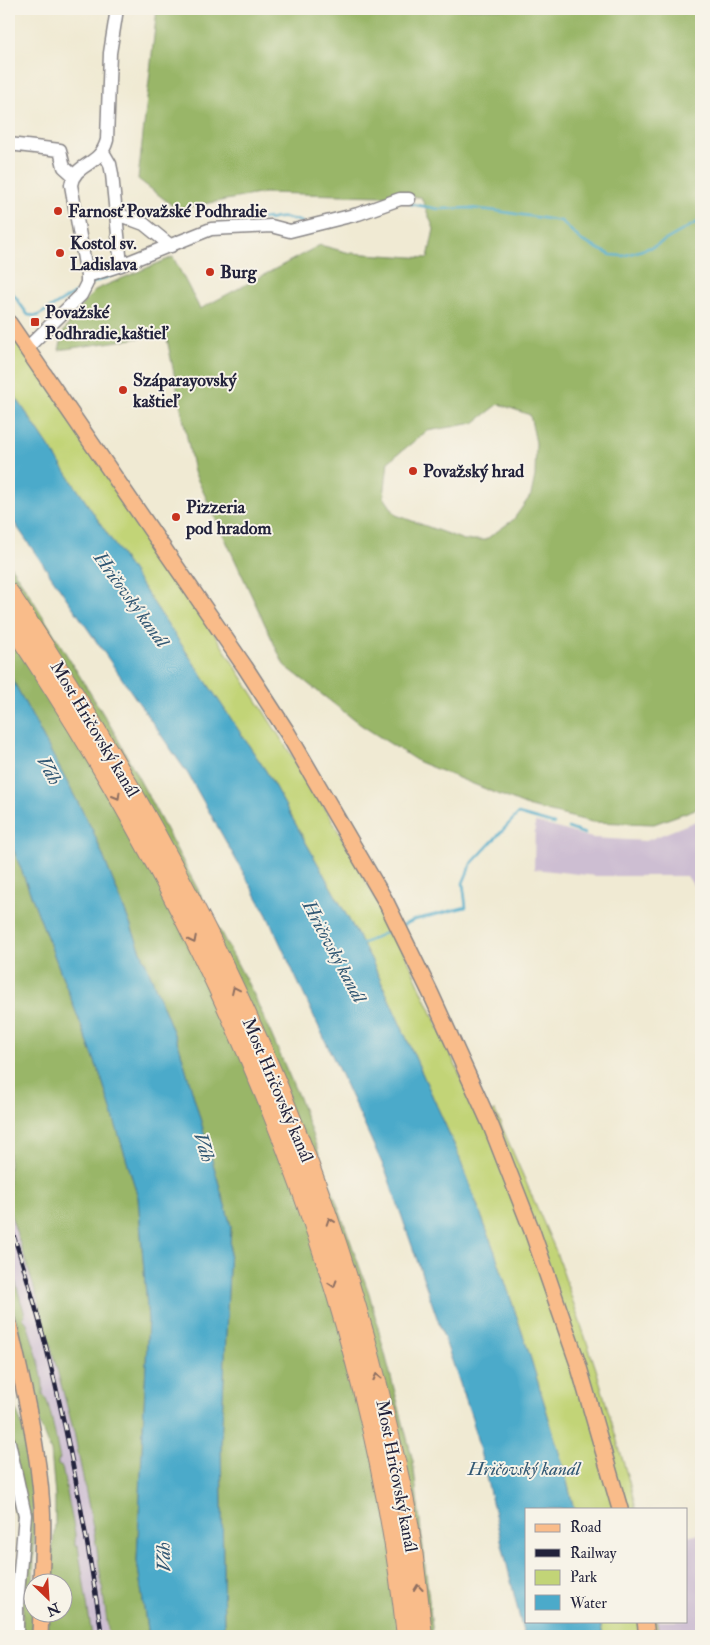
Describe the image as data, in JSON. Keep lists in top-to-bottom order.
{
  "streets": {
    "highway": ["Most Hričovský kanál"]
  },
  "water": ["Hričovský kanál", "Váh"],
  "places": {
    "other": [
      "Farnosť Považské Podhradie",
      "Kostol sv. Ladislava",
      "Burg",
      "Száparayovský kaštieľ",
      "Považský hrad",
      "Pizzeria pod hradom"
    ],
    "transit": ["Považské Podhradie,kaštieľ"]
  },
  "legend": [
    "Road",
    "Railway",
    "Park",
    "Water"
  ],
  "north": "bottom right"
}
